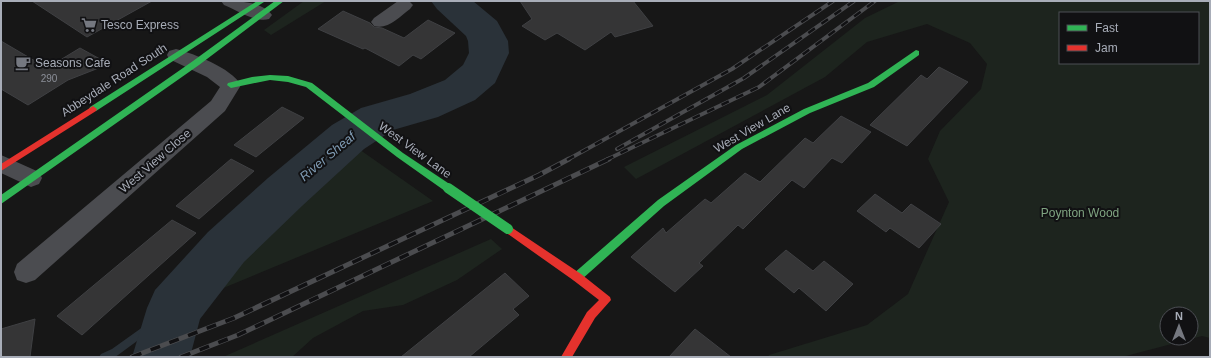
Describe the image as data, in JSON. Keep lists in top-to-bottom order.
{
  "streets": {
    "street": ["Abbeydale Road South", "West View Lane", "West View Close"]
  },
  "crossings": [
    ["West View Lane", "West View Close"]
  ],
  "water": ["River Sheaf"],
  "parks": ["Poynton Wood"],
  "places": {
    "supermarket": ["Tesco Express"],
    "cafe": ["Seasons Cafe"]
  },
  "house_numbers": ["290"],
  "legend": ["Fast", "Jam"],
  "north": "top"
}
